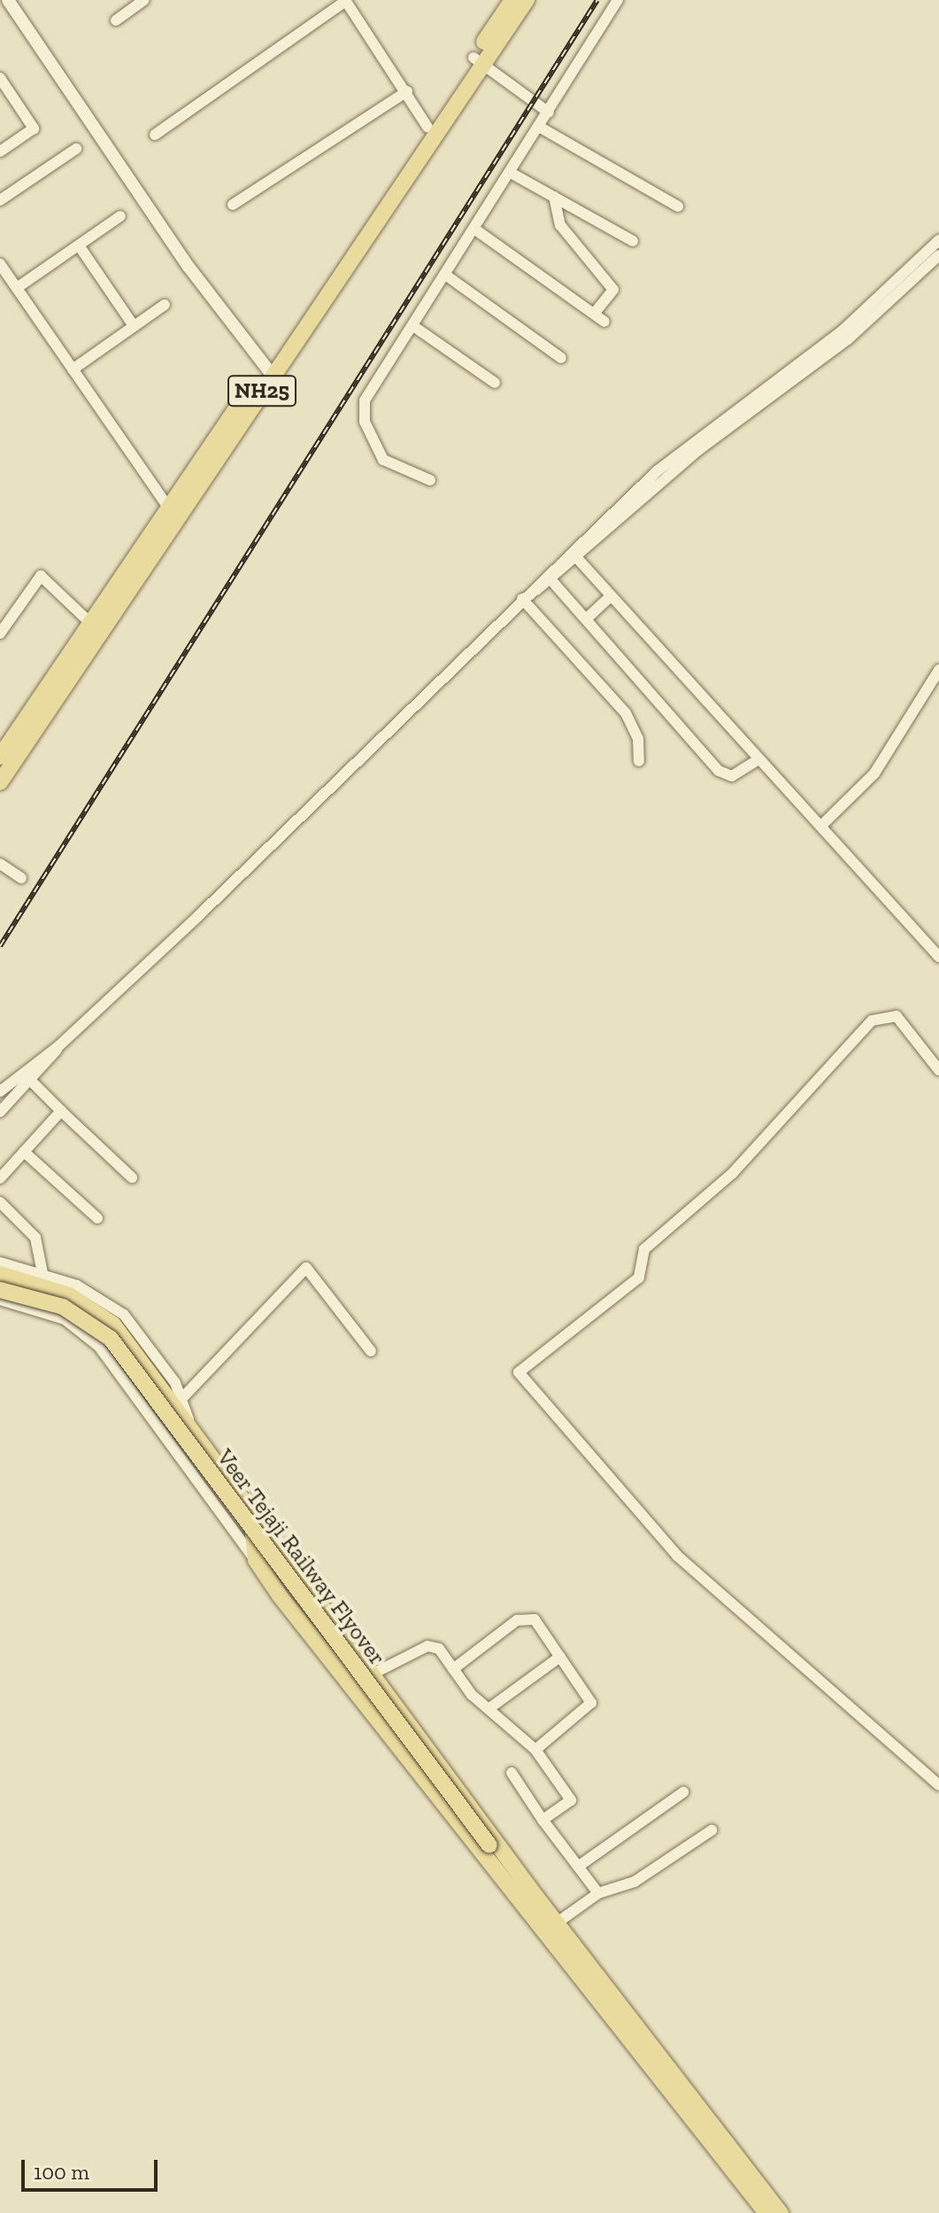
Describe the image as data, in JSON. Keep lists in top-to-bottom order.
{
  "streets": {
    "main road": ["NH25", "Veer Tejaji Railway Flyover"]
  },
  "scale_bar": "100 m"
}
